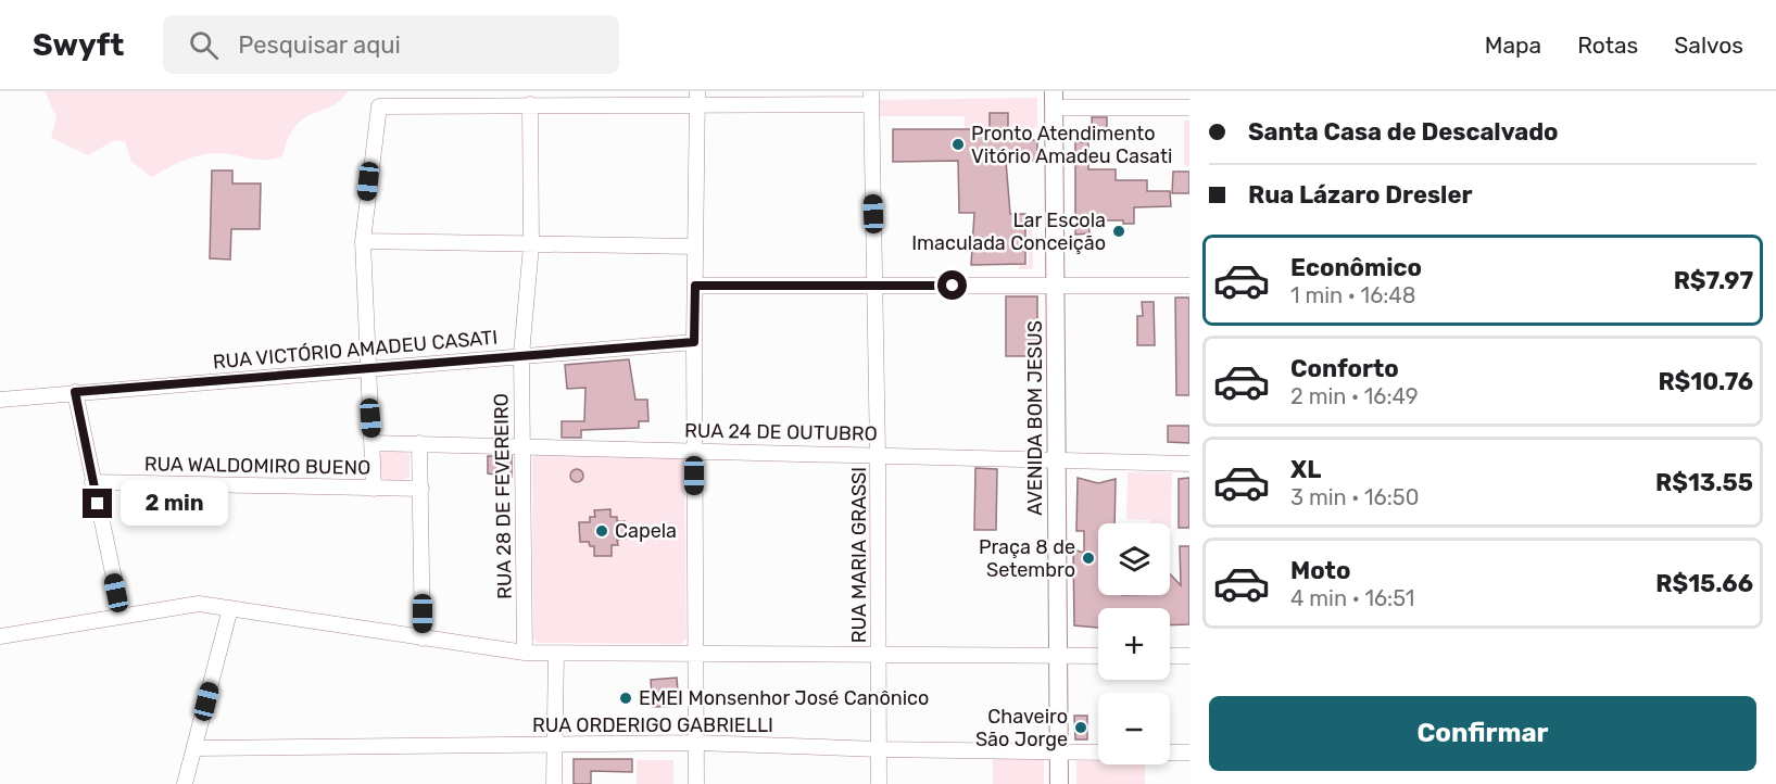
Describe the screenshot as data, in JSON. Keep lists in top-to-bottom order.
{
  "streets": {
    "street": [
      "RUA VICTÓRIO AMADEU CASATI",
      "AVENIDA BOM JESUS",
      "RUA 24 DE OUTUBRO",
      "RUA WALDOMIRO BUENO",
      "RUA 28 DE FEVEREIRO",
      "RUA MARIA GRASSI",
      "RUA ORDERIGO GABRIELLI"
    ]
  },
  "crossings": [
    ["RUA VICTÓRIO AMADEU CASATI", "RUA 28 DE FEVEREIRO"],
    ["AVENIDA BOM JESUS", "RUA 24 DE OUTUBRO"],
    ["AVENIDA BOM JESUS", "RUA ORDERIGO GABRIELLI"],
    ["RUA 24 DE OUTUBRO", "RUA 28 DE FEVEREIRO"],
    ["RUA 24 DE OUTUBRO", "RUA MARIA GRASSI"],
    ["RUA MARIA GRASSI", "RUA ORDERIGO GABRIELLI"]
  ],
  "places": [
    "Pronto Atendimento Vitório Amadeu Casati",
    "Lar Escola Imaculada Conceição",
    "Capela",
    "Praça 8 de Setembro",
    "EMEI Monsenhor José Canônico",
    "Chaveiro São Jorge"
  ],
  "page": {
    "header": "Swyft",
    "search": "Pesquisar aqui",
    "nav": ["Mapa", "Rotas", "Salvos"],
    "banner": ["Santa Casa de Descalvado", "Rua Lázaro Dresler"],
    "list": [
      {
        "name": "Econômico",
        "note": "1 min · 16:48",
        "value": "R$7.97"
      },
      {
        "name": "Conforto",
        "note": "2 min · 16:49",
        "value": "R$10.76"
      },
      {
        "name": "XL",
        "note": "3 min · 16:50",
        "value": "R$13.55"
      },
      {
        "name": "Moto",
        "note": "4 min · 16:51",
        "value": "R$15.66"
      }
    ],
    "bubble": "2 min",
    "map_buttons": ["+", "−"],
    "buttons": "Confirmar"
  }
}
